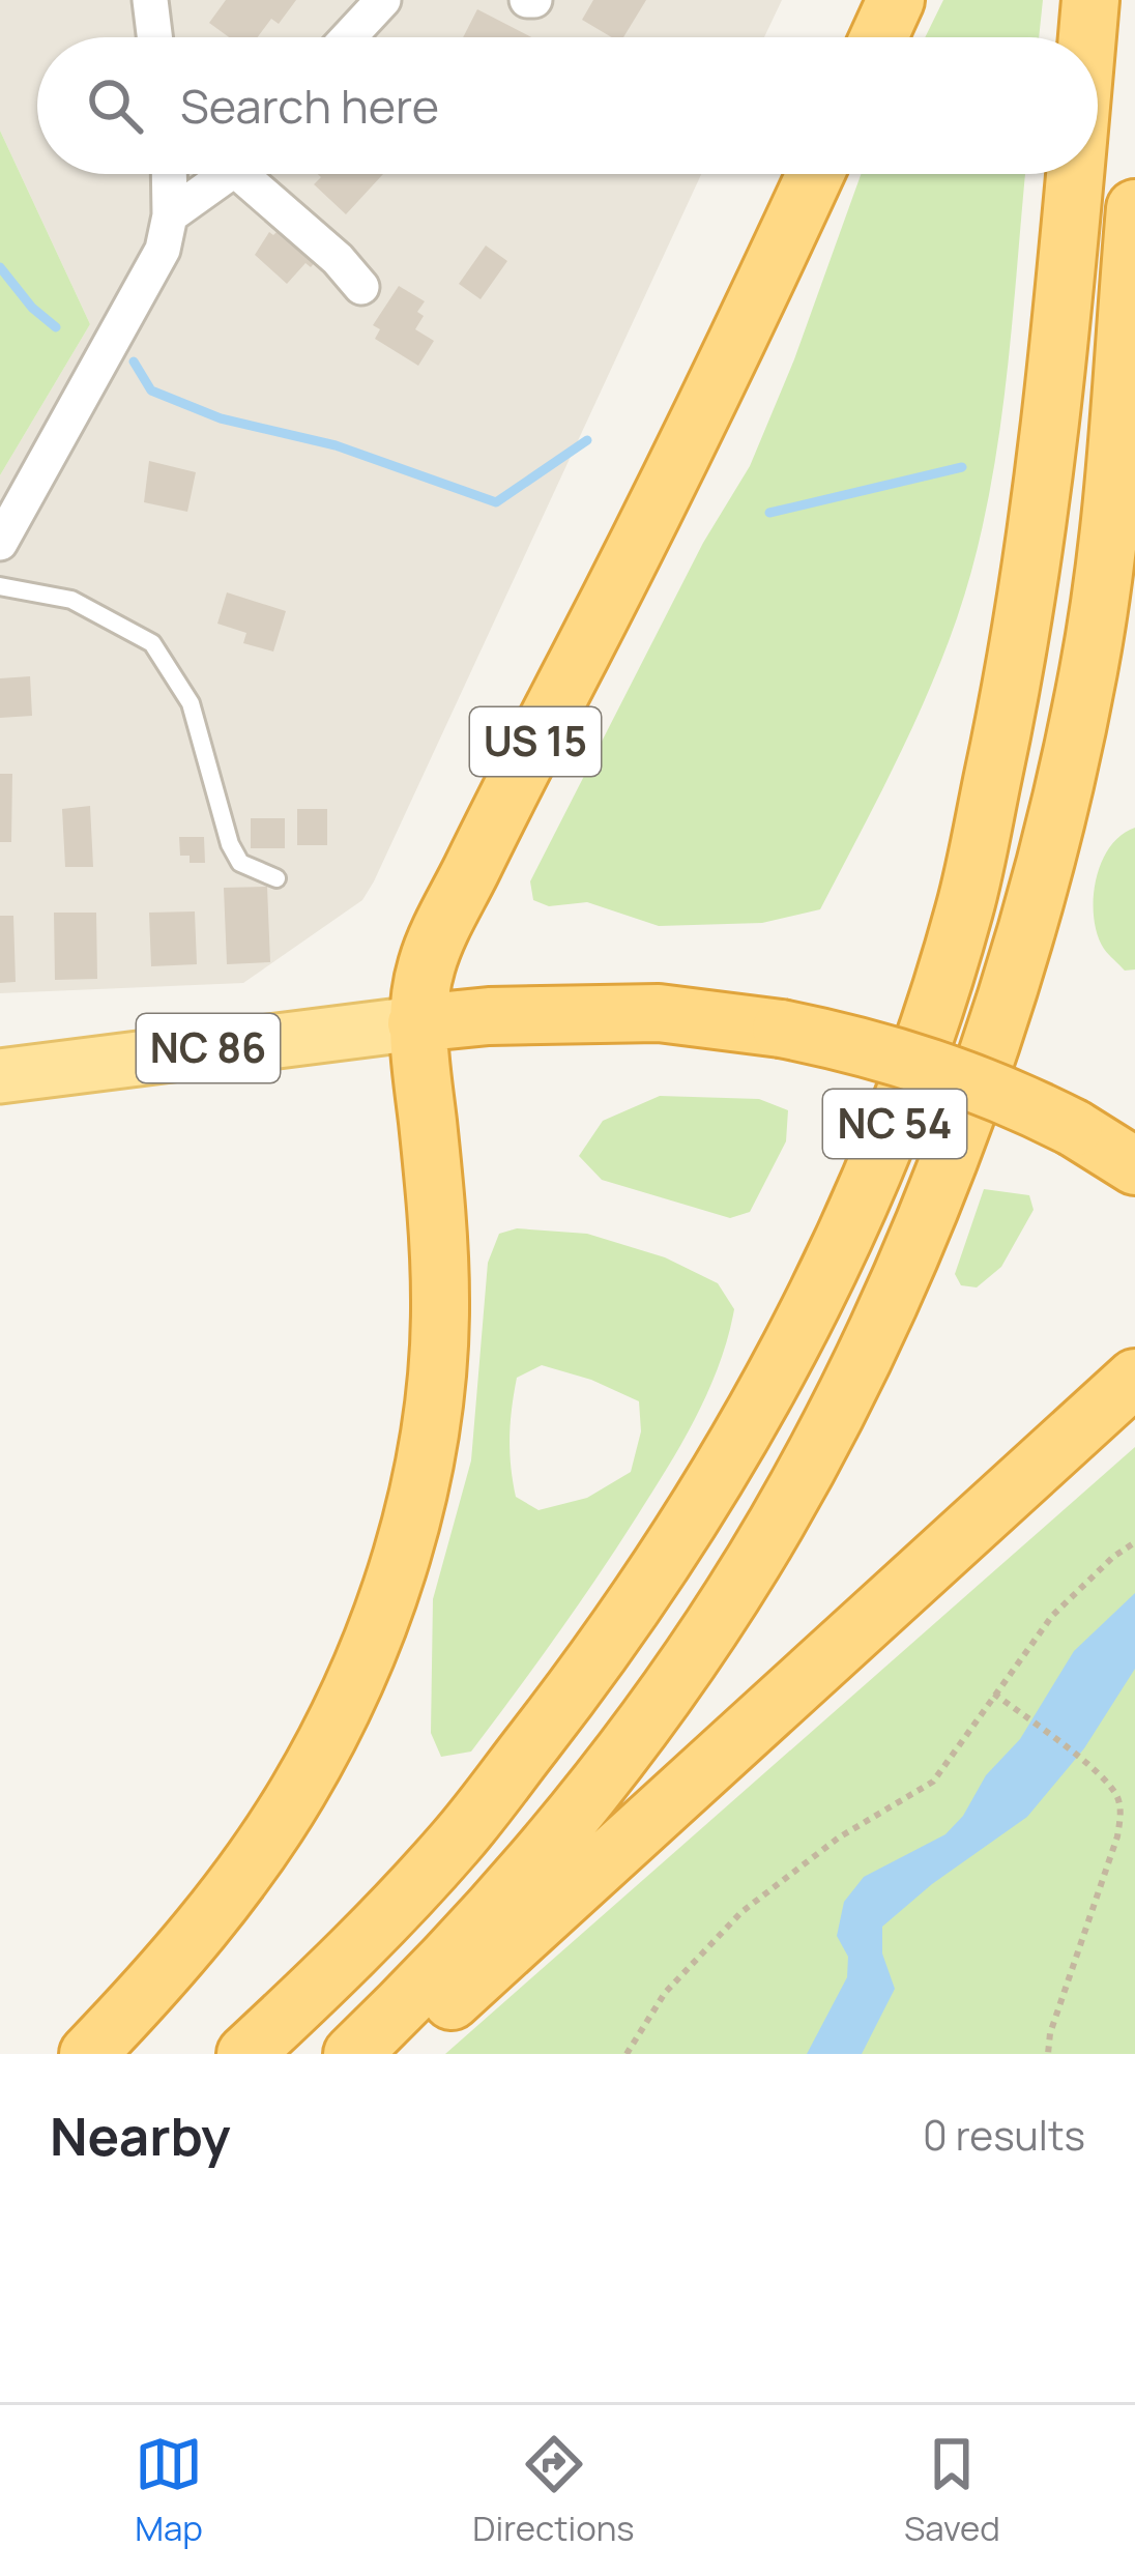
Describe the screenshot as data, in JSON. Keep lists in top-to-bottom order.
{
  "streets": {
    "highway": ["US 15", "NC 54"],
    "main road": ["NC 86"]
  },
  "crossings": [
    ["US 15", "NC 86"]
  ],
  "page": {
    "search": "Search here",
    "heading": ["Nearby", "0 results"],
    "nav": ["Map", "Directions", "Saved"]
  }
}
